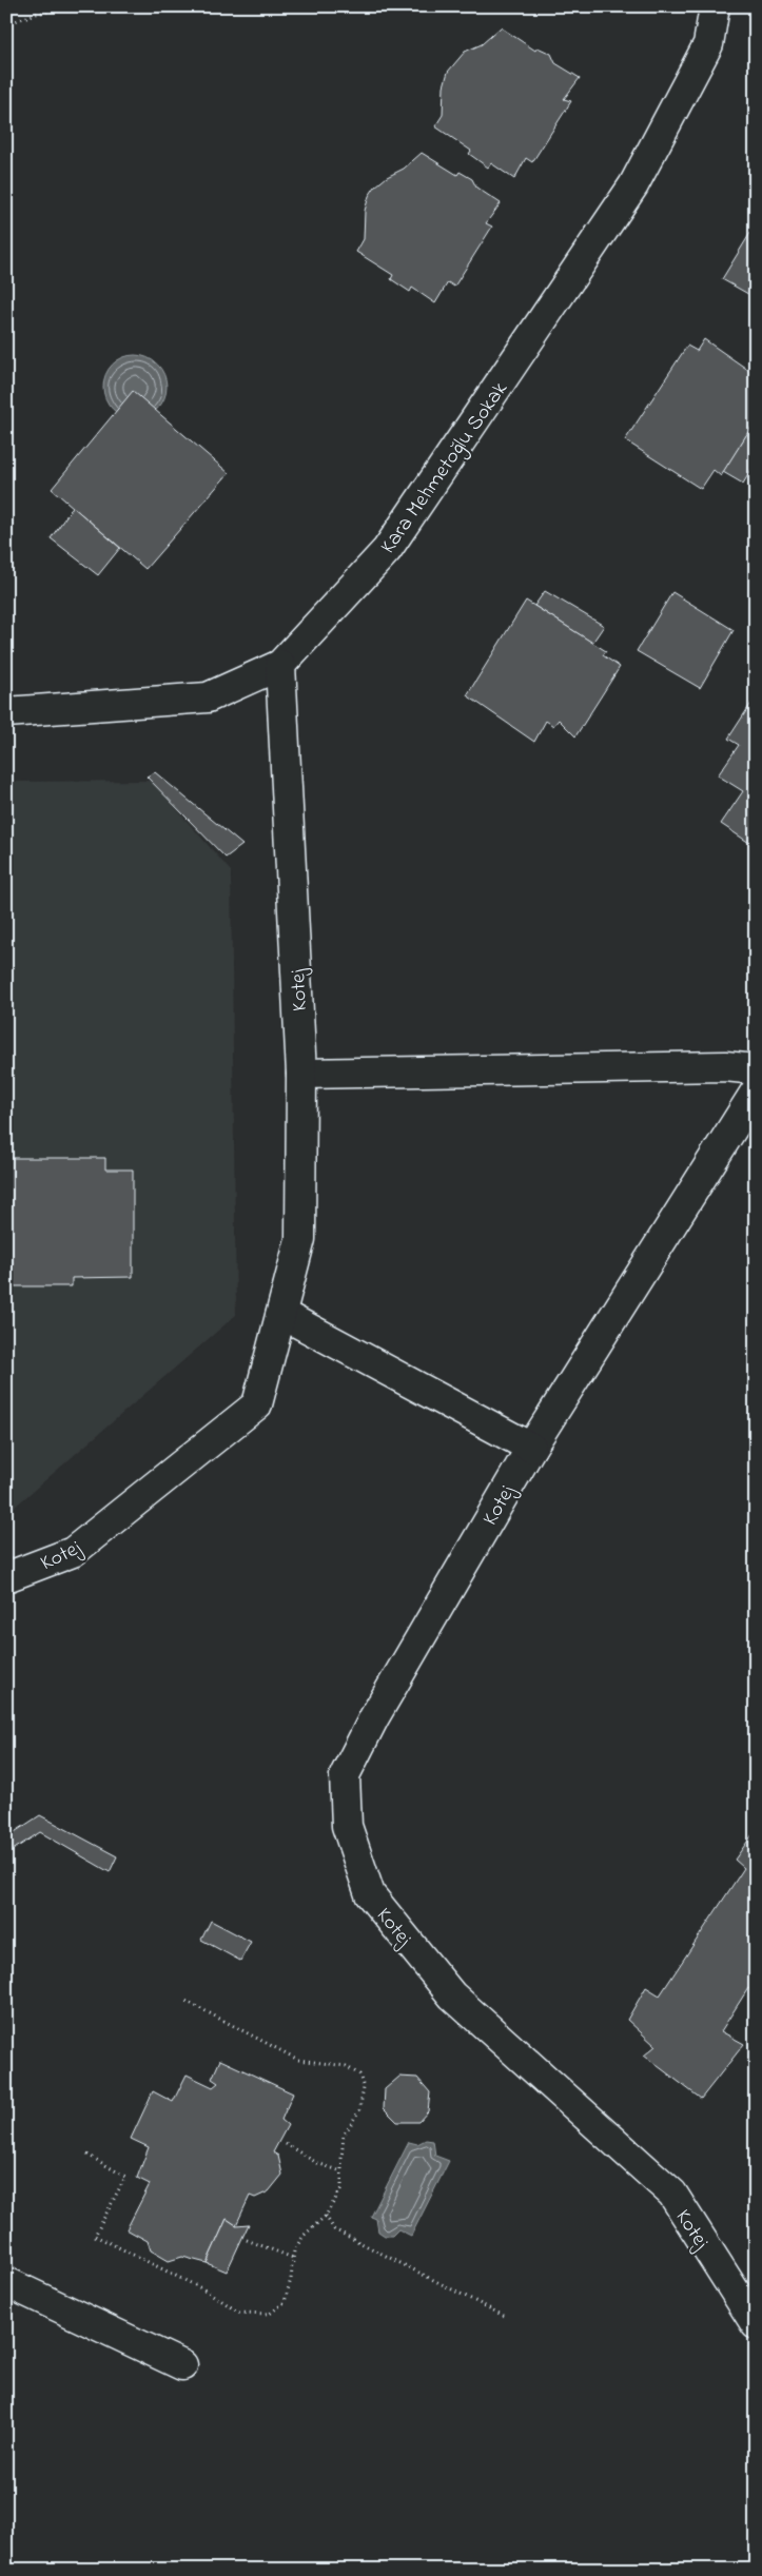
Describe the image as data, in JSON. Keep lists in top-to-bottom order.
{
  "streets": {
    "street": ["Kara Mehmetoğlu Sokak", "Kotej"]
  },
  "crossings": [
    ["Kara Mehmetoğlu Sokak", "Kotej"]
  ]
}
